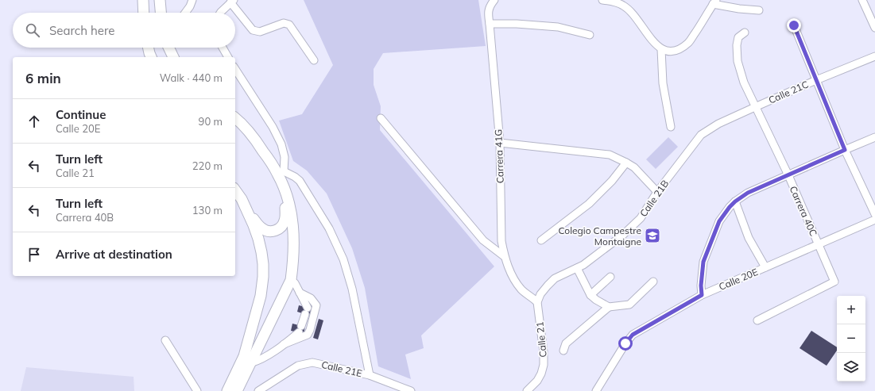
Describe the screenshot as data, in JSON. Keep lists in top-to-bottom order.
{
  "streets": {
    "street": [
      "Calle 21C",
      "Carrera 41G",
      "Calle 21B",
      "Carrera 40C",
      "Calle 20E",
      "Calle 21",
      "Calle 21E"
    ]
  },
  "crossings": [
    ["Calle 21C", "Calle 21B"],
    ["Calle 21C", "Carrera 40C"],
    ["Carrera 41G", "Calle 21B"],
    ["Carrera 41G", "Calle 21"],
    ["Calle 21B", "Carrera 40C"],
    ["Calle 21B", "Calle 21"],
    ["Carrera 40C", "Calle 20E"]
  ],
  "places": {
    "school or university": ["Colegio Campestre Montaigne"]
  },
  "page": {
    "search": "Search here",
    "heading": ["6 min", "Walk · 440 m"],
    "list": [
      ["Continue", "Calle 20E", "90 m"],
      ["Turn left", "Calle 21", "220 m"],
      ["Turn left", "Carrera 40B", "130 m"],
      "Arrive at destination"
    ],
    "map_buttons": ["+", "−"]
  }
}
